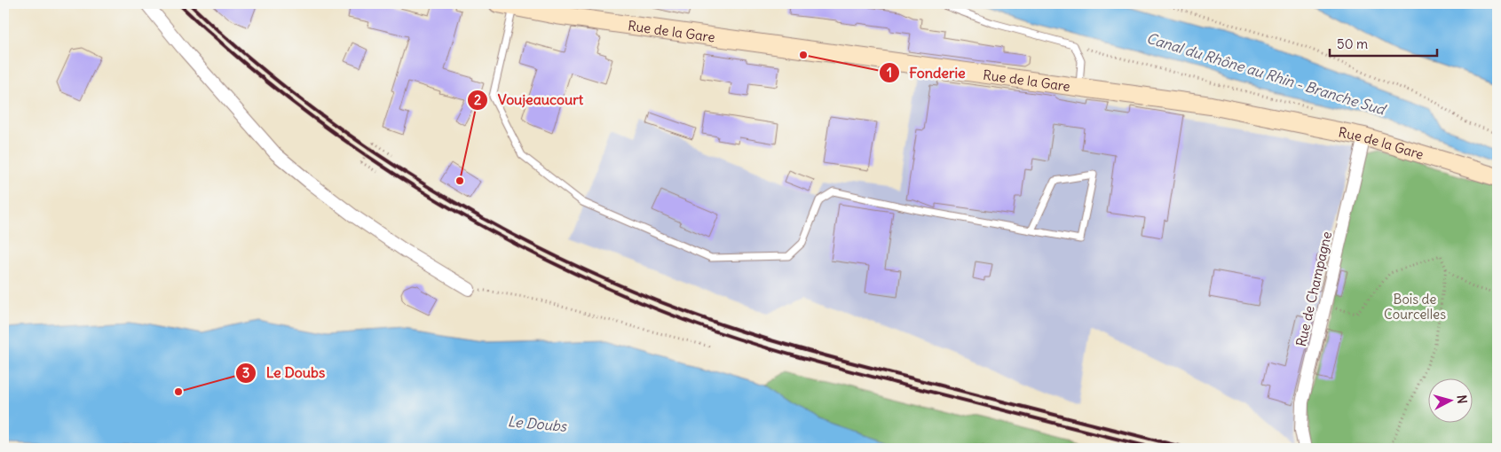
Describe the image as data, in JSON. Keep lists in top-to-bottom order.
{
  "streets": {
    "main road": ["Rue de la Gare"],
    "street": ["Rue de Champagne"]
  },
  "crossings": [
    ["Rue de la Gare", "Rue de Champagne"]
  ],
  "water": ["Canal du Rhône au Rhin - Branche Sud", "Le Doubs"],
  "parks": ["Bois de Courcelles"],
  "places": ["Fonderie", "Voujeaucourt", "Le Doubs"],
  "scale_bar": "50 m",
  "north": "right"
}
